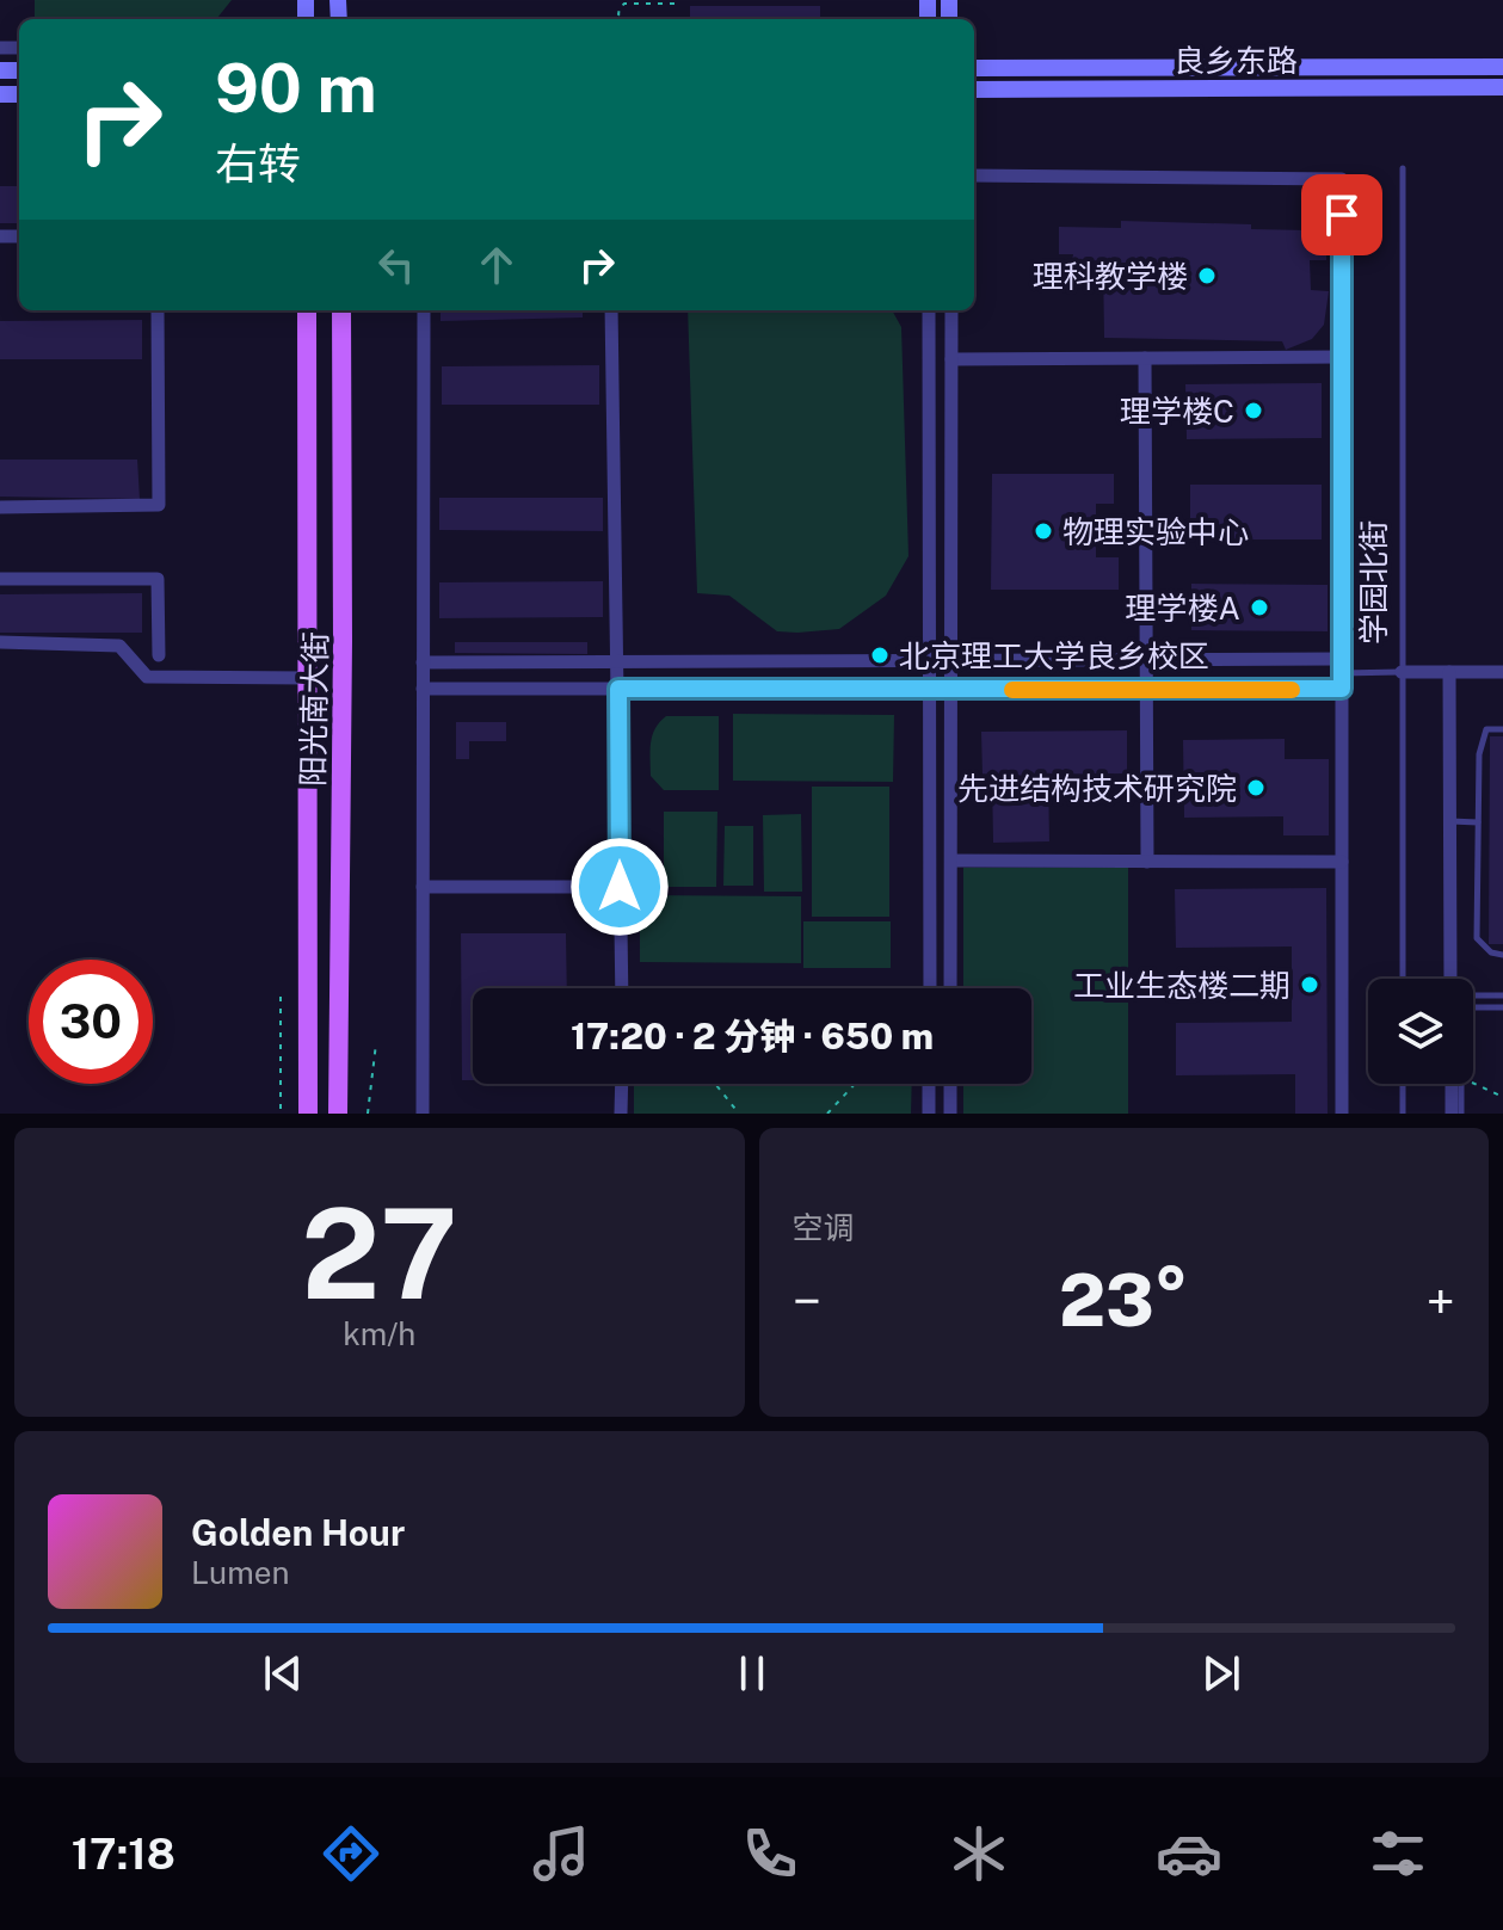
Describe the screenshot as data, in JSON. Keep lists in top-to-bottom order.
{
  "streets": {
    "main road": ["良乡东路", "阳光南大街"],
    "lane": ["学园北街"]
  },
  "places": [
    "理科教学楼",
    "理学楼C",
    "物理实验中心",
    "理学楼A",
    "北京理工大学良乡校区",
    "先进结构技术研究院",
    "工业生态楼二期"
  ],
  "page": {
    "turn": ["90 m", "右转"],
    "limit": "30",
    "trip": "17:20 · 2 分钟 · 650 m",
    "tile": [
      ["27", "km/h"],
      "空调"
    ],
    "heat": ["−", "23°", "+"],
    "song": ["Golden Hour", "Lumen"],
    "tabs": "17:18"
  }
}
